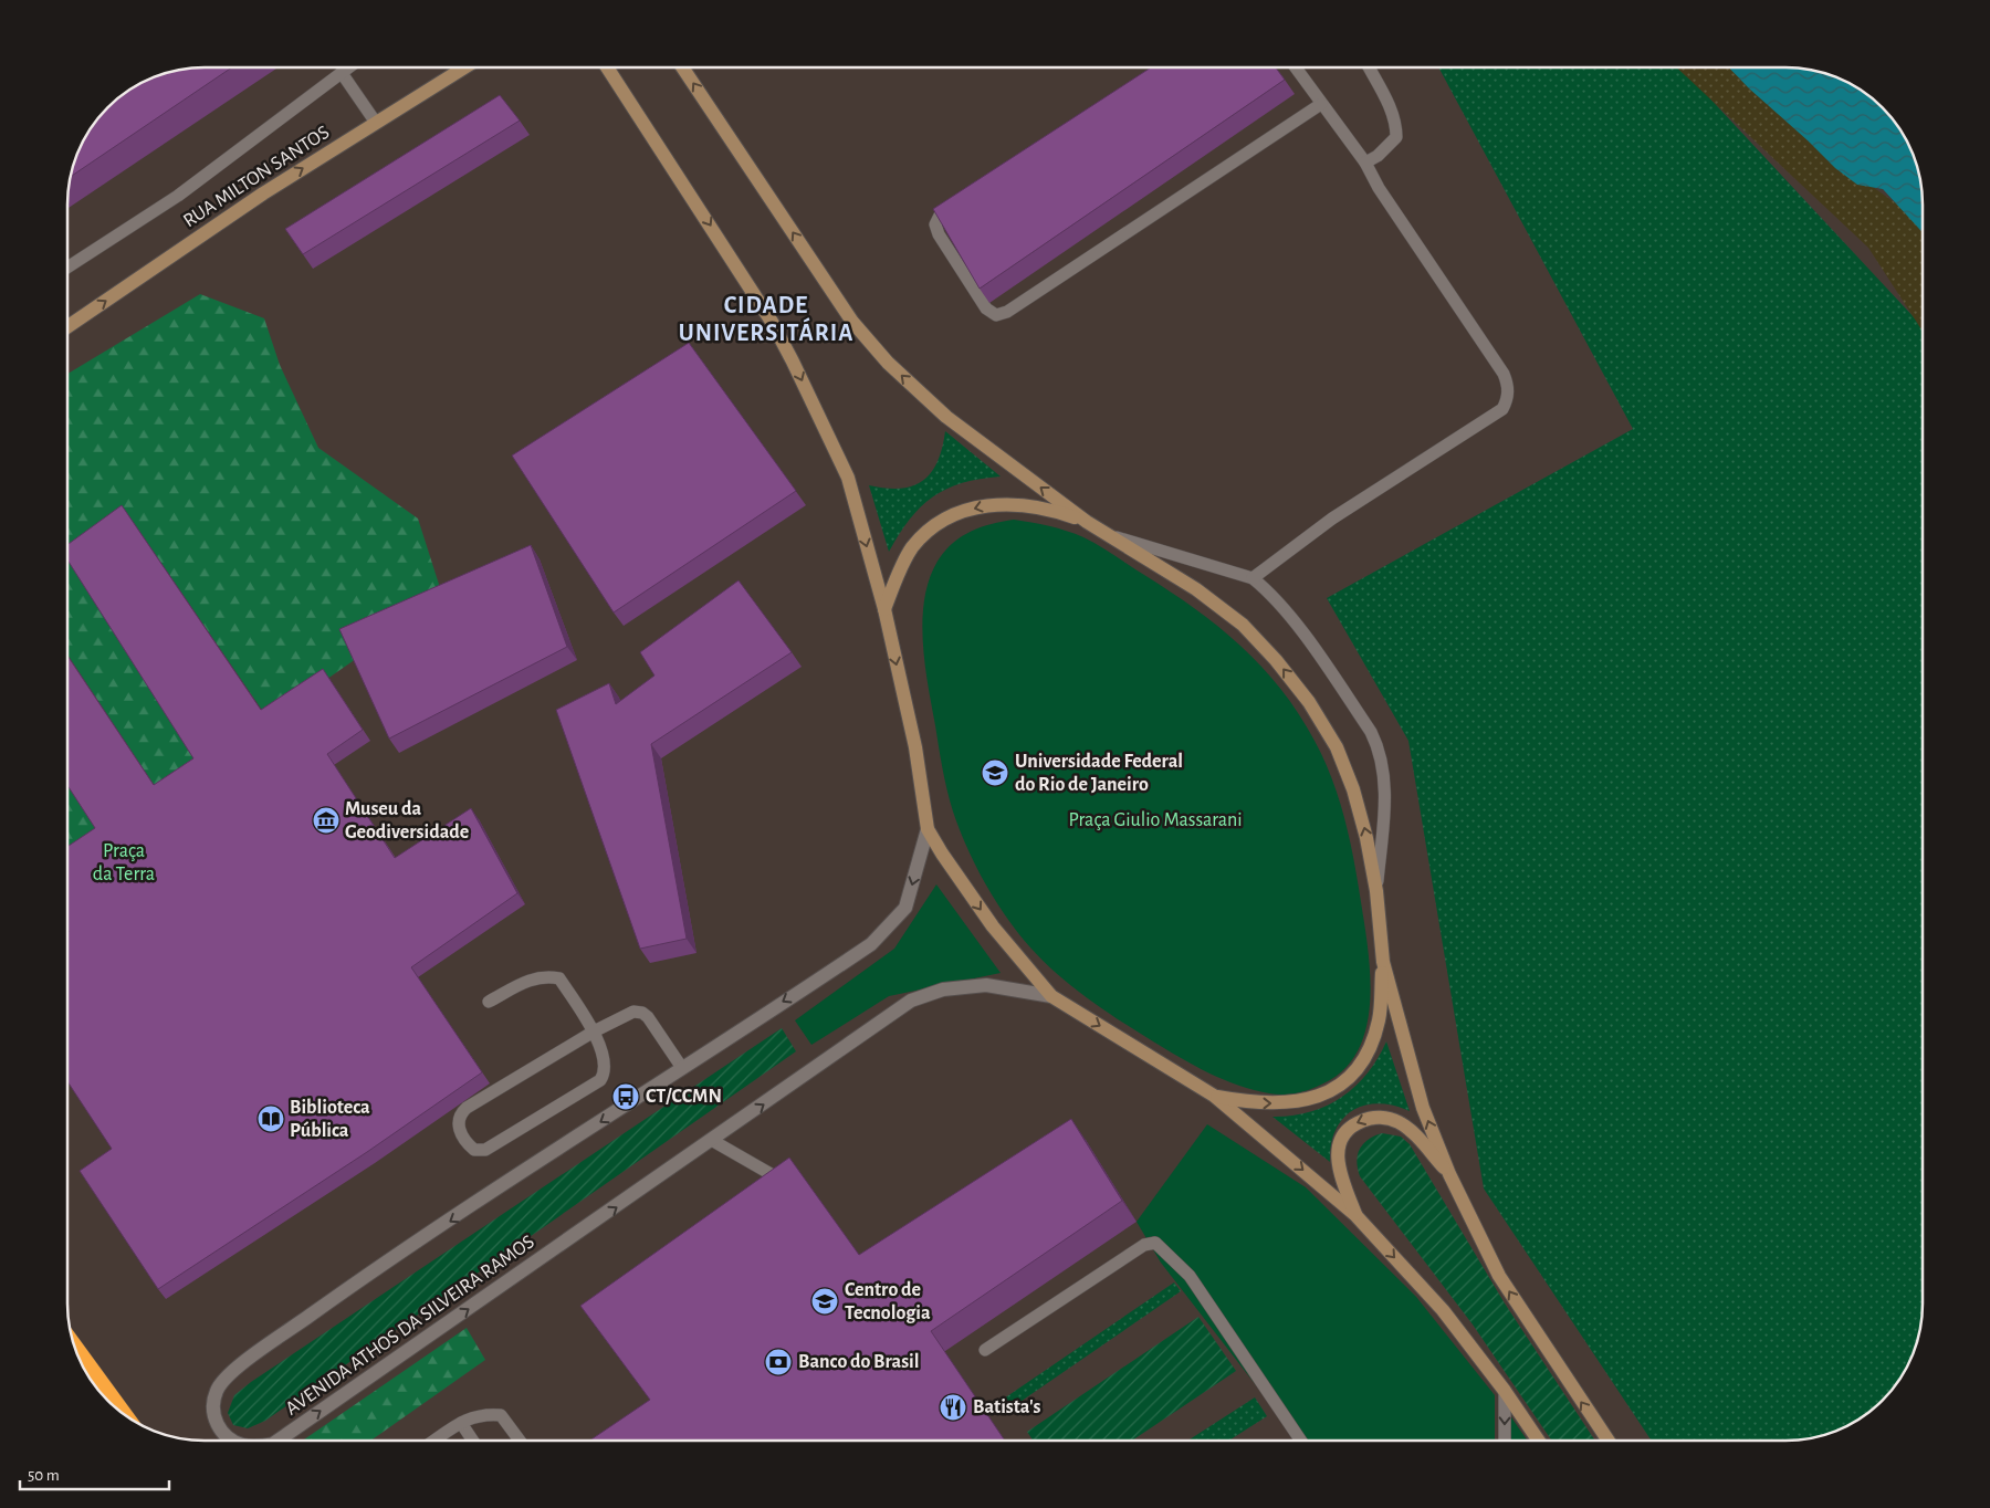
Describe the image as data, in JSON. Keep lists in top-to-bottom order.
{
  "streets": {
    "street": ["RUA MILTON SANTOS", "AVENIDA ATHOS DA SILVEIRA RAMOS"]
  },
  "one_way": ["RUA MILTON SANTOS"],
  "districts": ["CIDADE UNIVERSITÁRIA"],
  "parks": ["Praça Giulio Massarani", "Praça da Terra"],
  "places": {
    "school or university": ["Universidade Federal do Rio de Janeiro", "Centro de Tecnologia"],
    "museum": ["Museu da Geodiversidade"],
    "bus stop": ["CT/CCMN"],
    "library": ["Biblioteca Pública"],
    "bank": ["Banco do Brasil"],
    "restaurant": ["Batista's"]
  },
  "scale_bar": "50 m"
}
